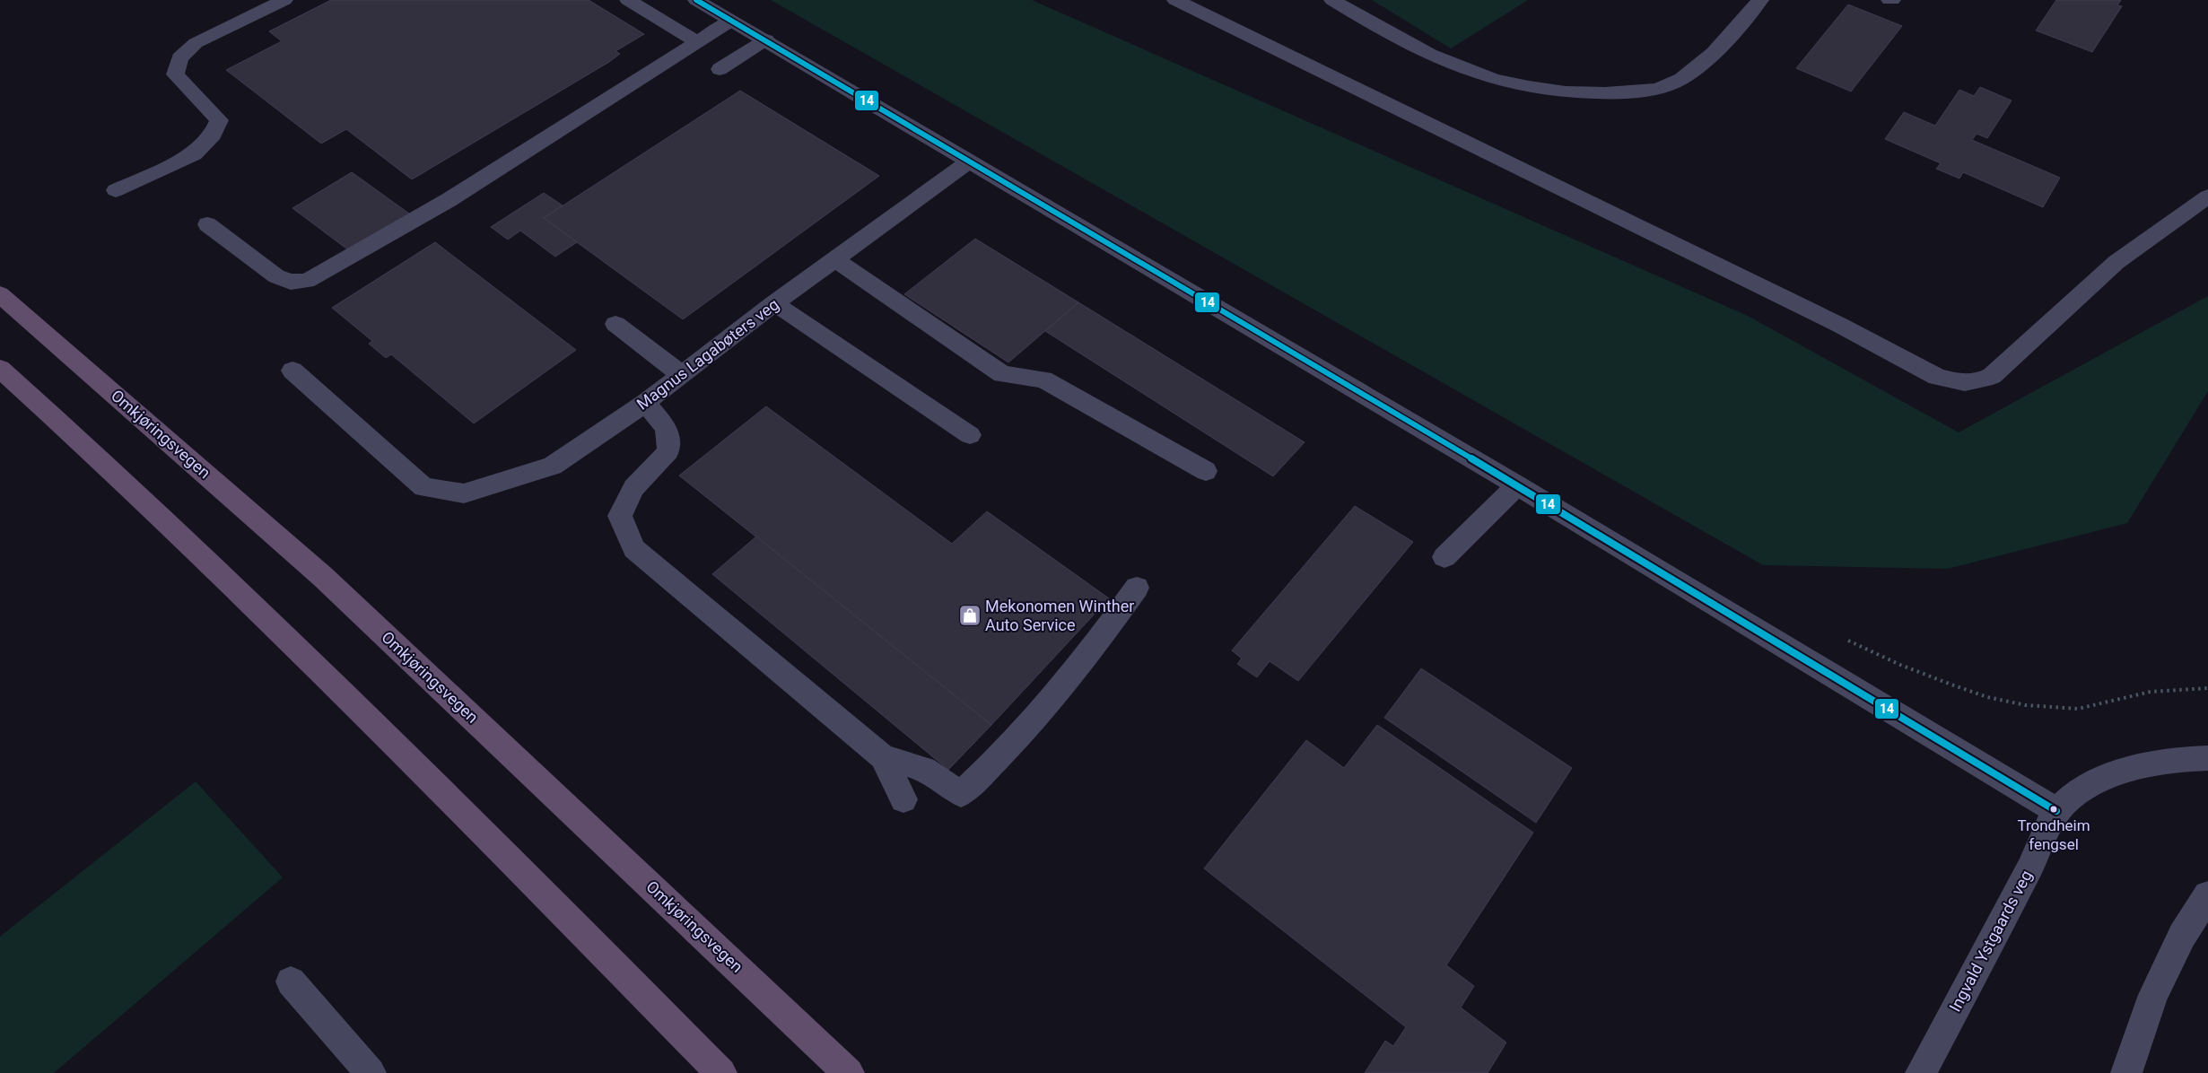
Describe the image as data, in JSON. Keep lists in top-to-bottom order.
{
  "streets": {
    "highway": ["Omkjøringsvegen"],
    "street": ["Magnus Lagabøters veg", "Ingvald Ystgaards veg"]
  },
  "places": {
    "shop": ["Mekonomen Winther Auto Service"],
    "other": ["Trondheim fengsel"]
  },
  "lines": ["transit line 14"]
}
